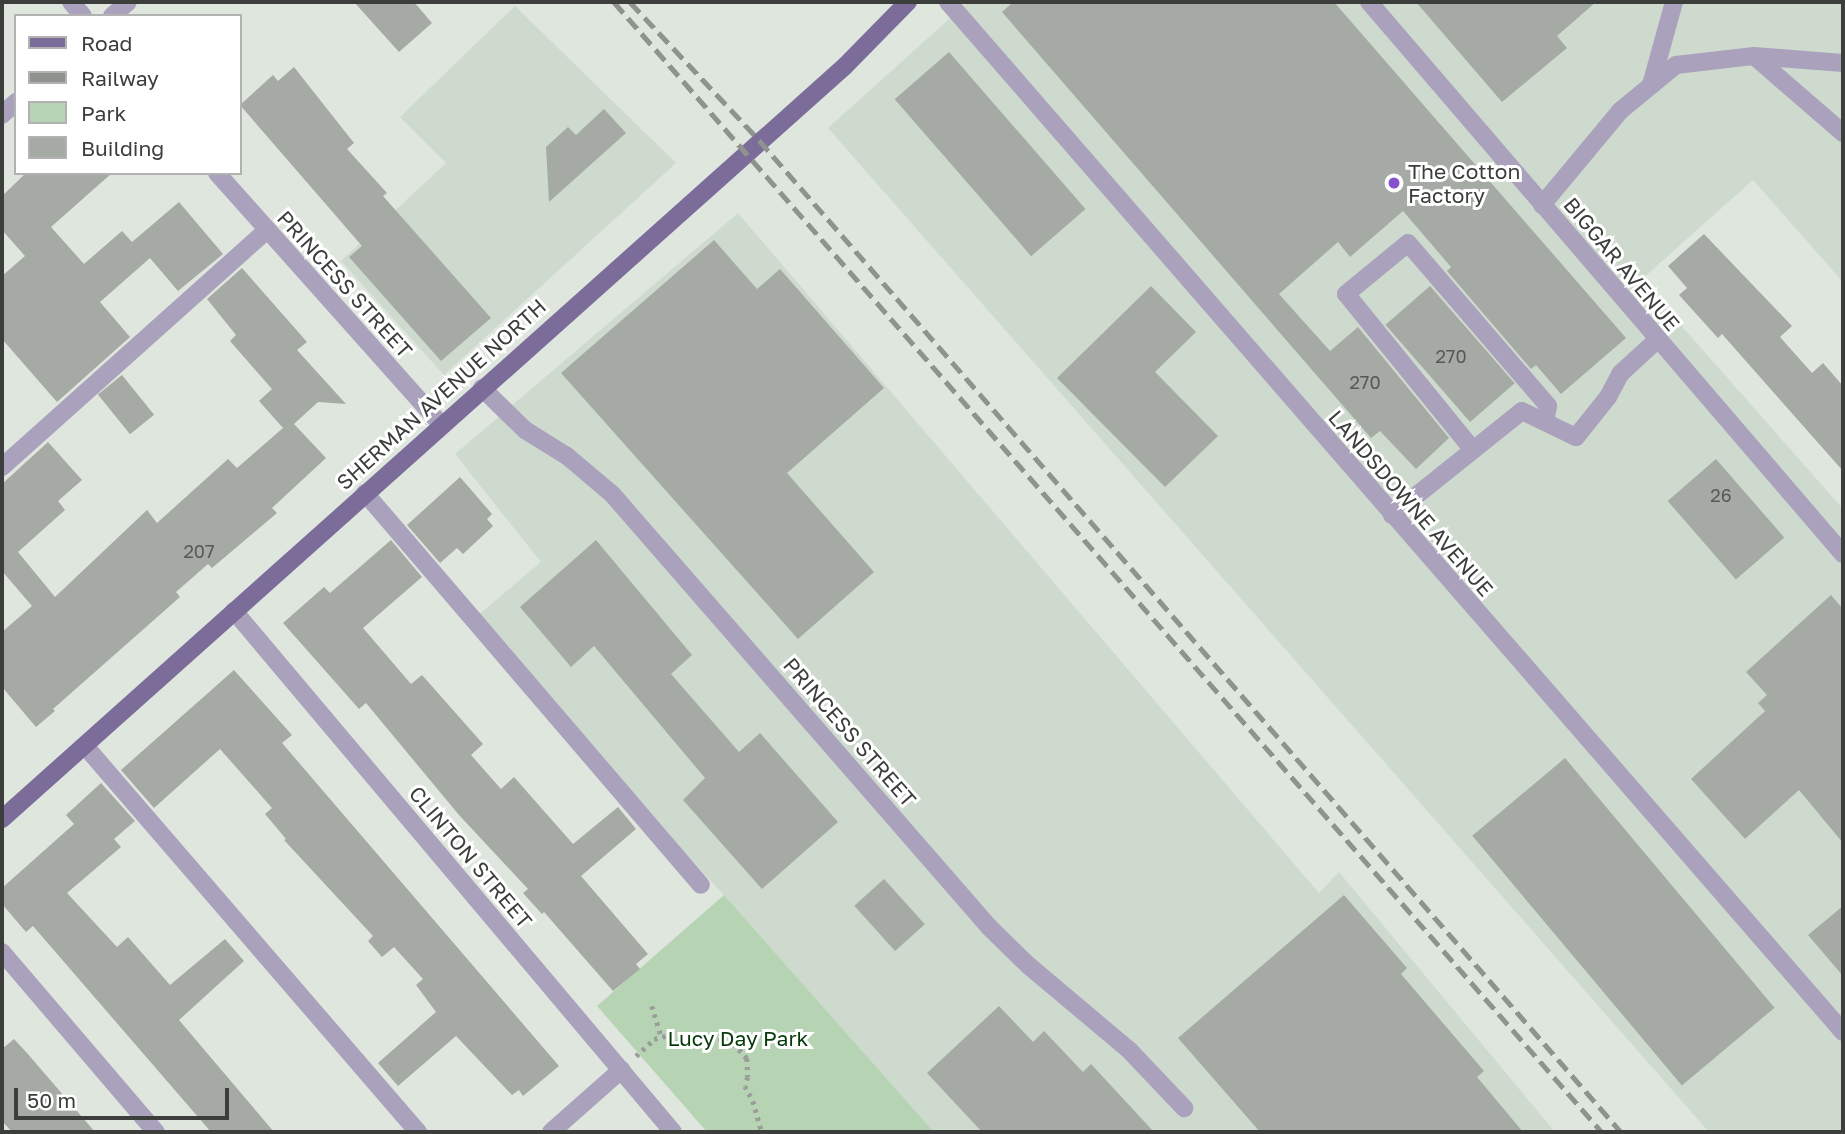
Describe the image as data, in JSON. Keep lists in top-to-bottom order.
{
  "streets": {
    "main road": ["SHERMAN AVENUE NORTH"],
    "street": [
      "BIGGAR AVENUE",
      "PRINCESS STREET",
      "LANDSDOWNE AVENUE",
      "CLINTON STREET"
    ]
  },
  "crossings": [
    ["PRINCESS STREET", "SHERMAN AVENUE NORTH"],
    ["SHERMAN AVENUE NORTH", "CLINTON STREET"]
  ],
  "parks": ["Lucy Day Park"],
  "places": ["The Cotton Factory"],
  "house_numbers": [
    "270",
    "270",
    "26",
    "207"
  ],
  "legend": [
    "Road",
    "Railway",
    "Park",
    "Building"
  ],
  "scale_bar": "50 m"
}
